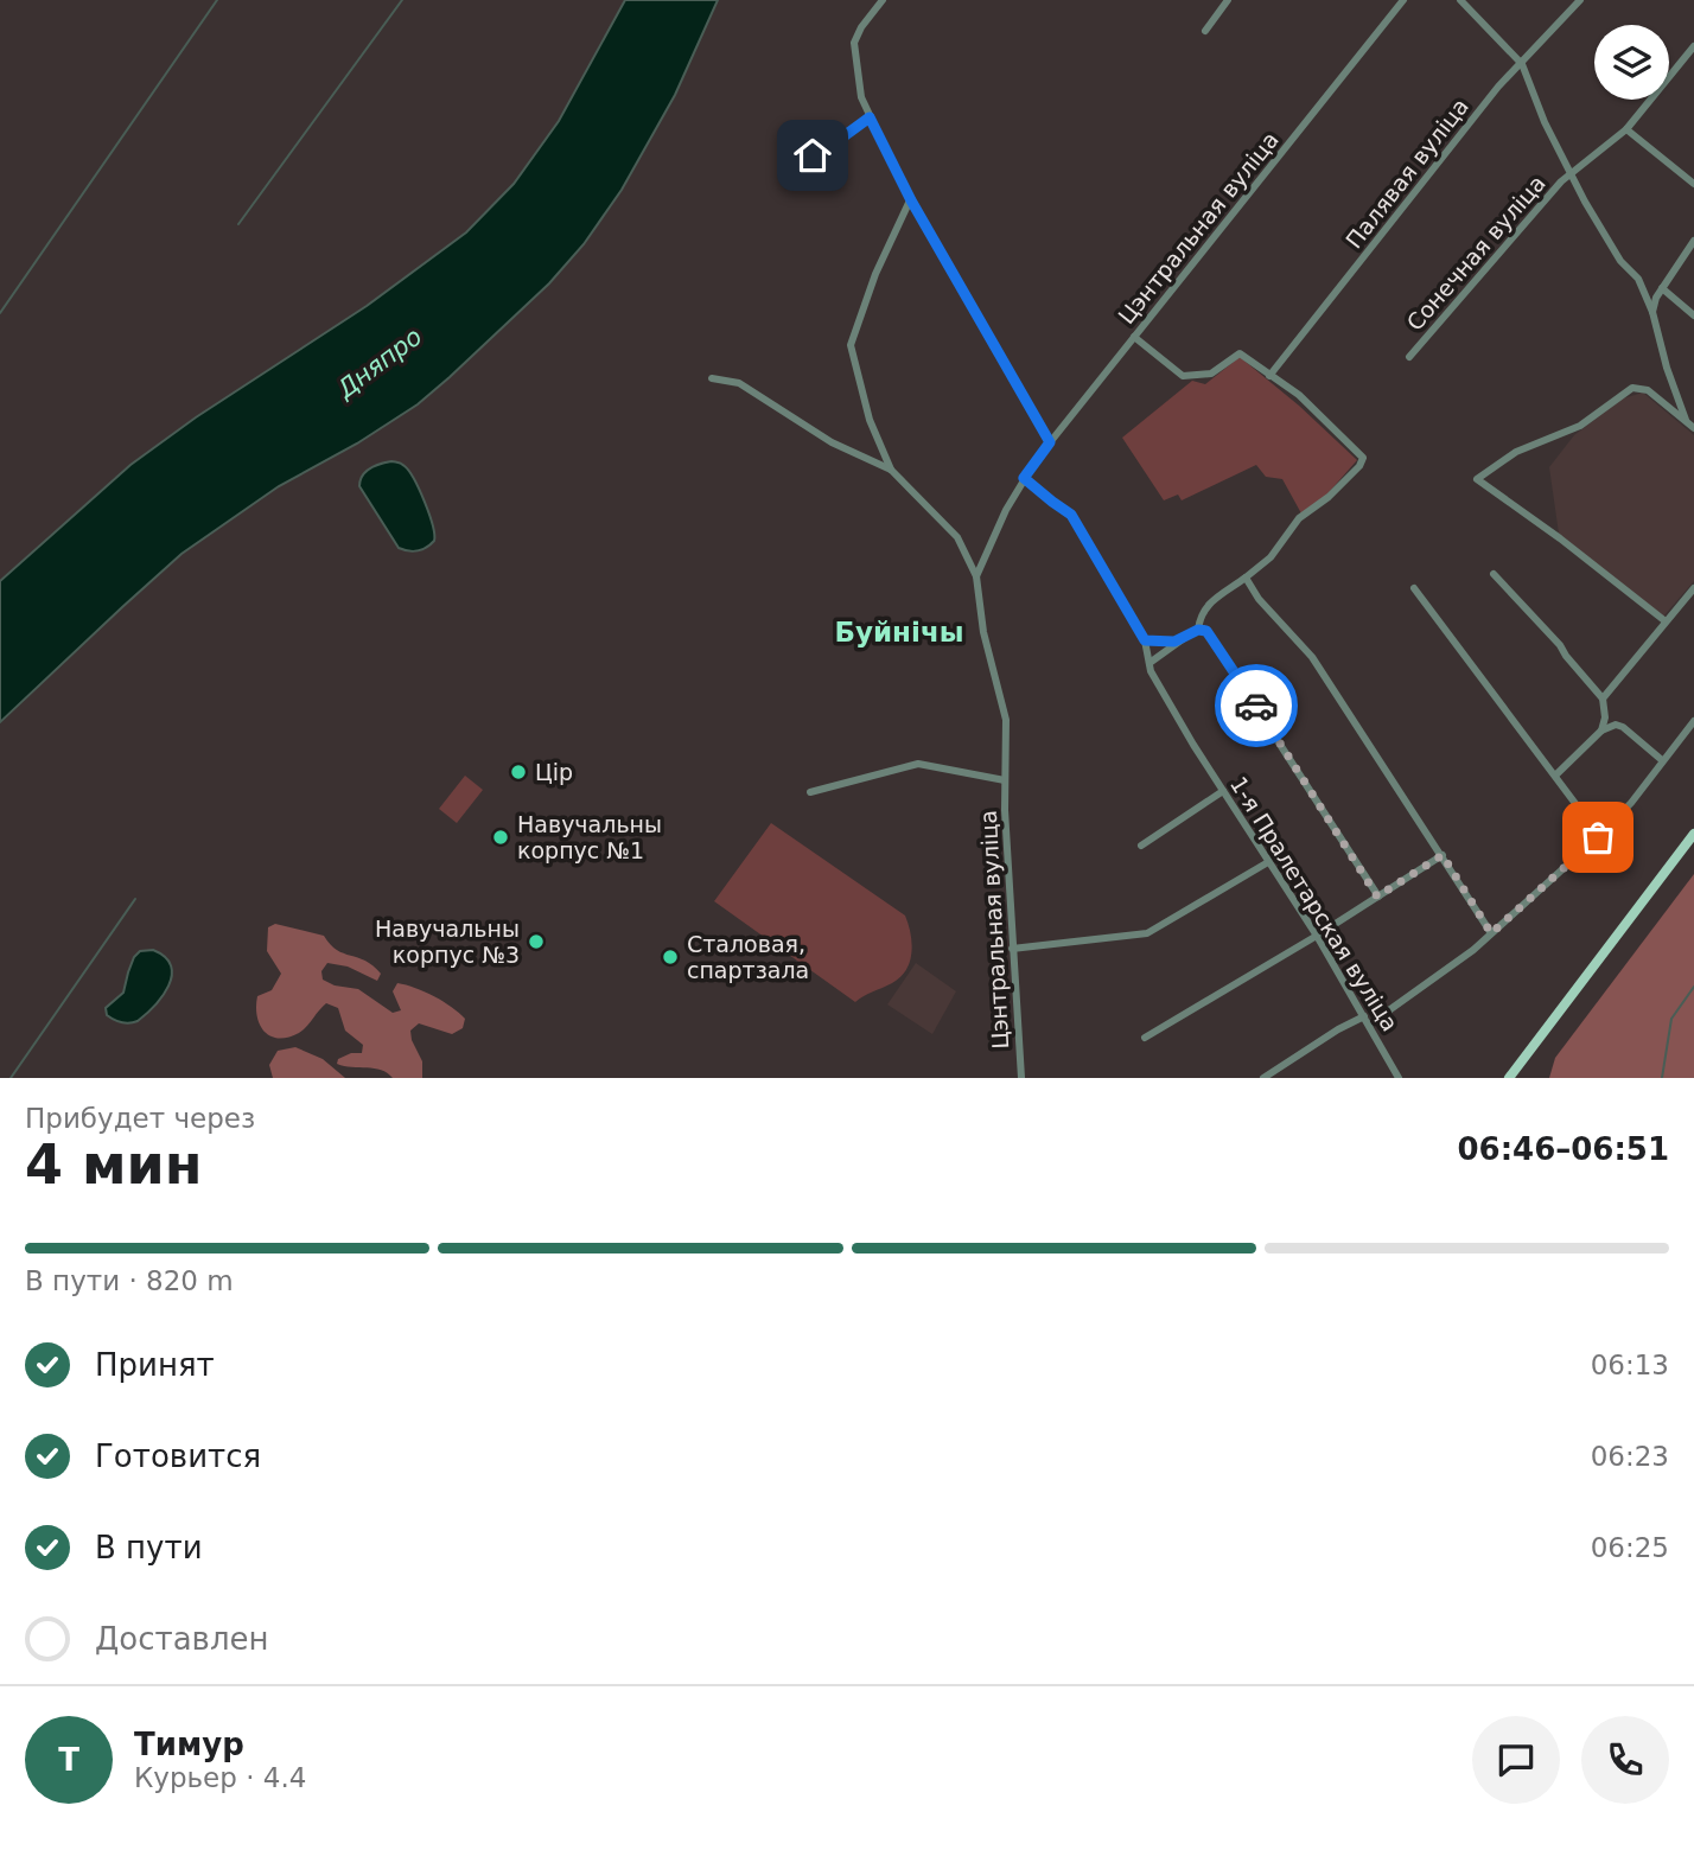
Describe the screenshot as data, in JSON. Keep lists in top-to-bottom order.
{
  "streets": {
    "street": [
      "Палявая вуліца",
      "Цэнтральная вуліца",
      "Сонечная вуліца",
      "1-я Пралетарская вуліца"
    ]
  },
  "districts": ["Буйнічы"],
  "water": ["Дняпро"],
  "places": [
    "Цір",
    "Навучальны корпус №1",
    "Навучальны корпус №3",
    "Сталовая, спартзала"
  ],
  "page": {
    "heading": ["4 мин", "Прибудет через", "06:46–06:51"],
    "panel": ["Тимур", "Курьер · 4.4"],
    "bar": "В пути · 820 m",
    "list": [
      ["Принят", "06:13"],
      ["Готовится", "06:23"],
      ["В пути", "06:25"],
      "Доставлен"
    ],
    "round": "Т"
  }
}
